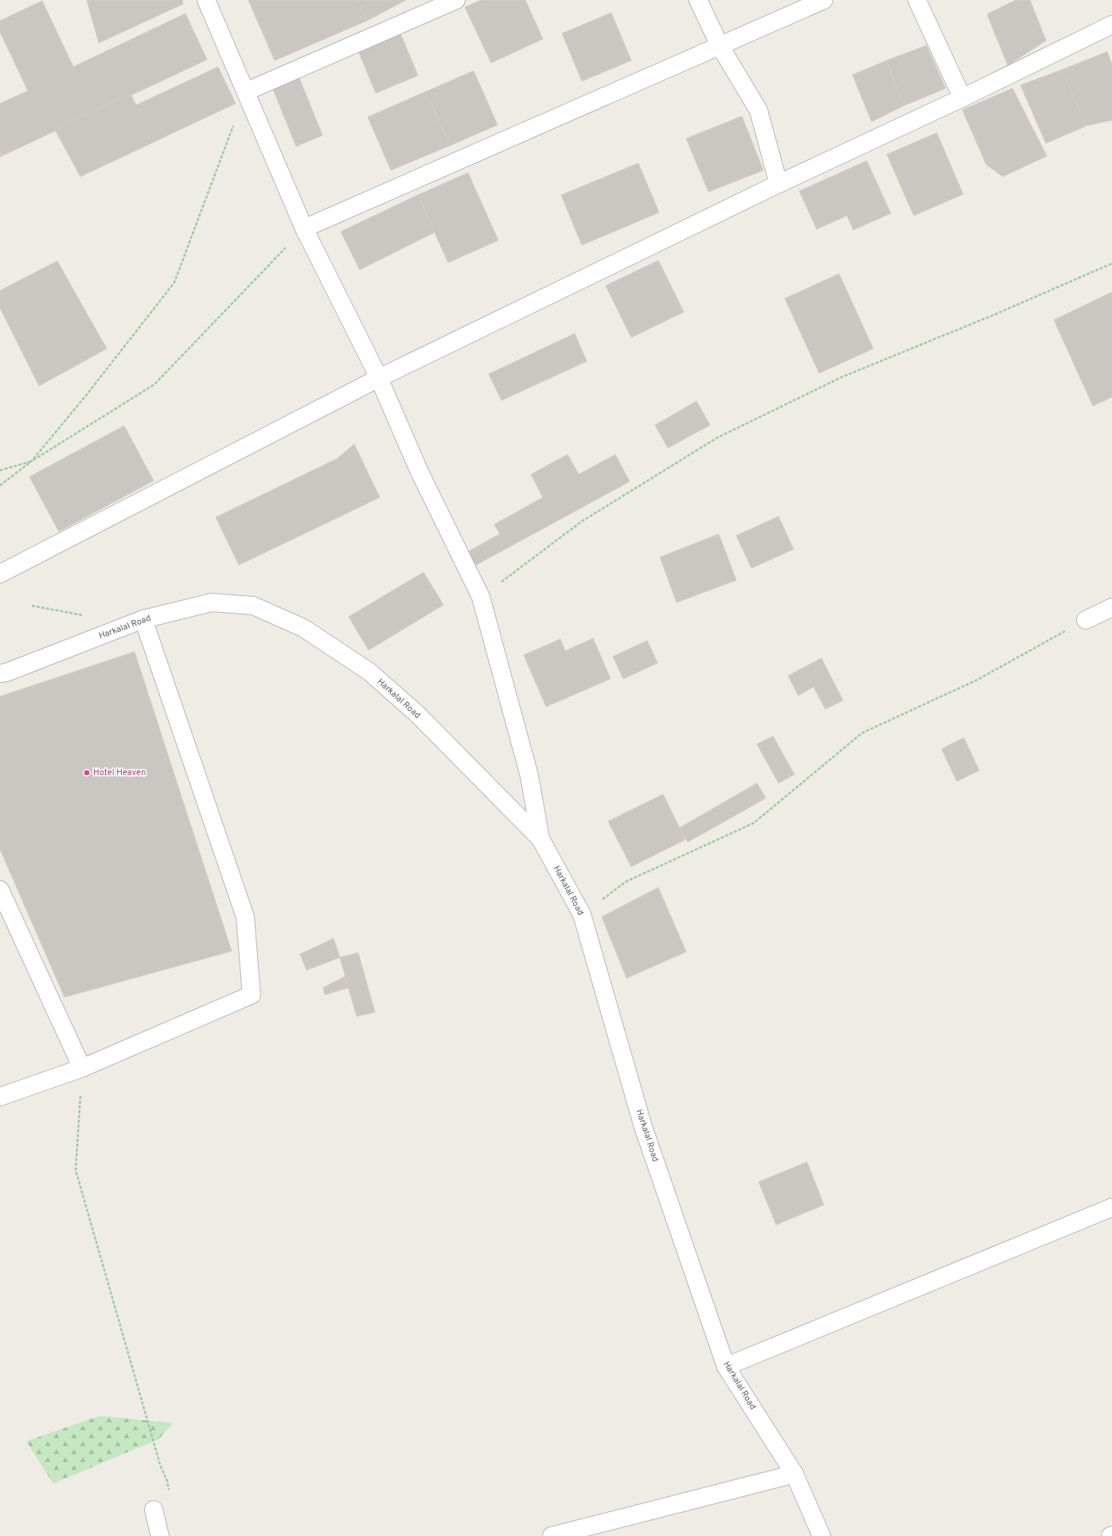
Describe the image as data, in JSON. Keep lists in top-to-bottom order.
{
  "streets": {
    "street": ["Harkalal Road"]
  },
  "places": ["Hotel Heaven"]
}
